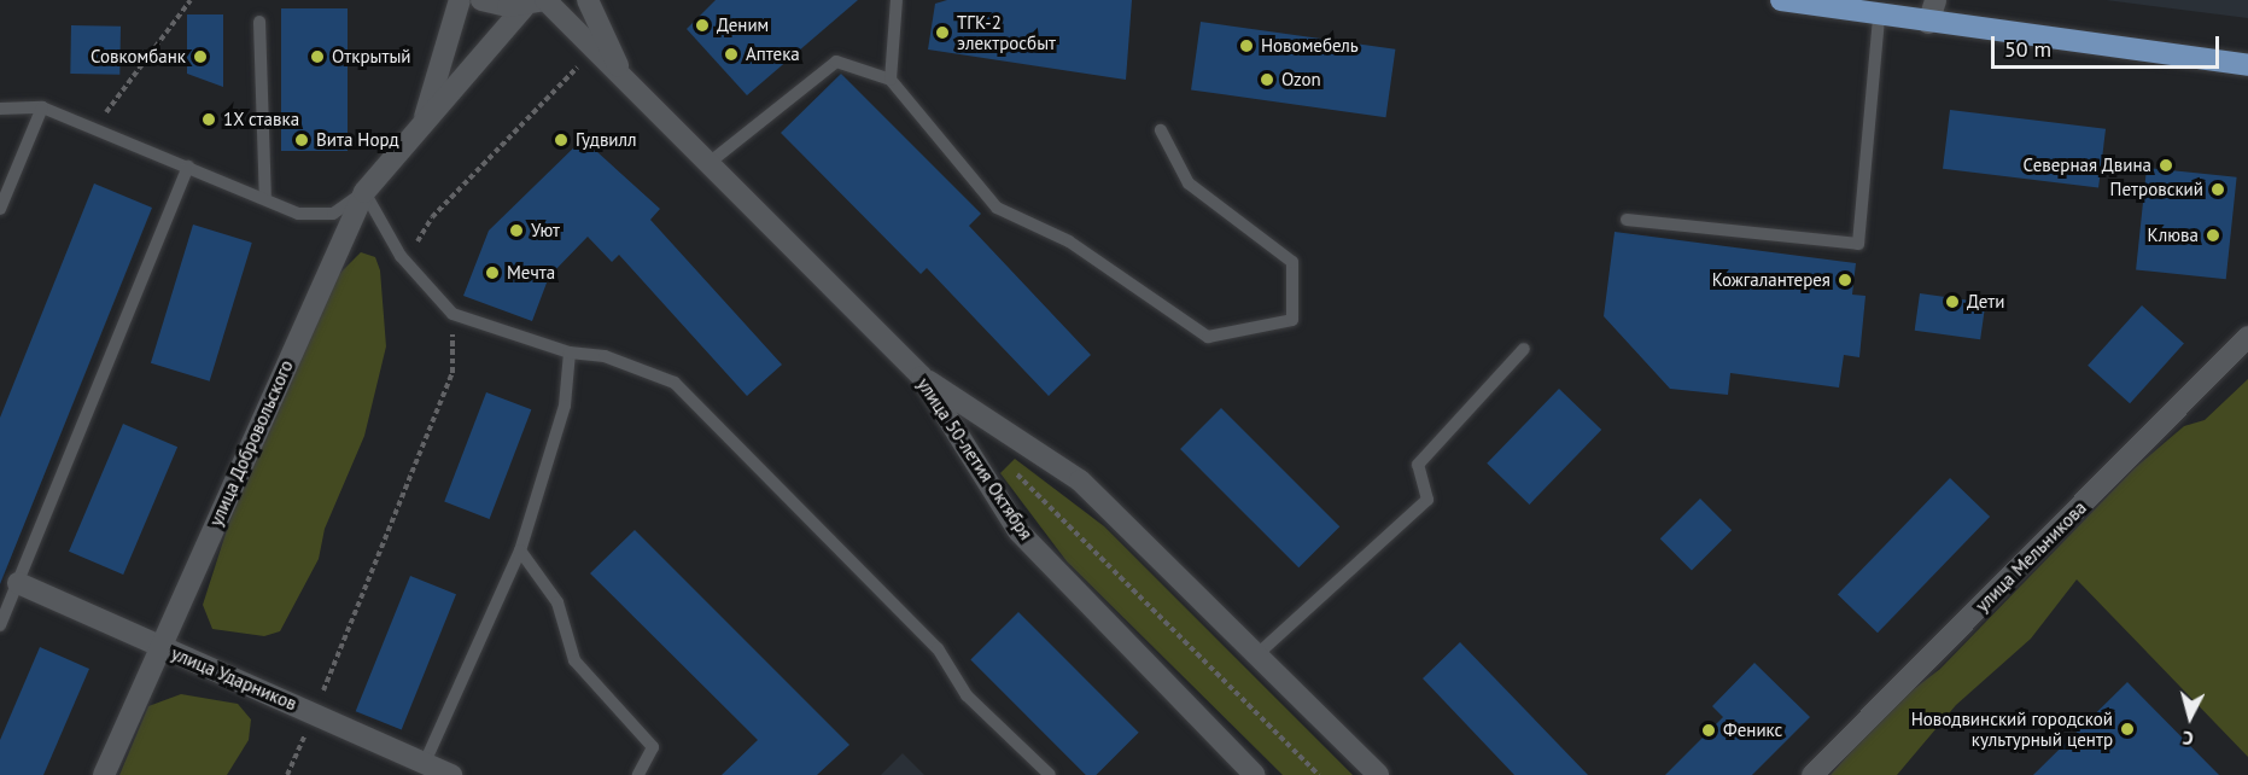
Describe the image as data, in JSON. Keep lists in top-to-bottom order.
{
  "streets": {
    "street": [
      "улица Добровольского",
      "улица 50-летия Октября",
      "улица Мельникова",
      "улица Ударников"
    ]
  },
  "crossings": [
    ["улица Добровольского", "улица Ударников"]
  ],
  "places": [
    "Деним",
    "ТГК-2 электросбыт",
    "Новомебель",
    "Аптека",
    "Совкомбанк",
    "Открытый",
    "Ozon",
    "1Х ставка",
    "Вита Норд",
    "Гудвилл",
    "Северная Двина",
    "Петровский",
    "Уют",
    "Клюва",
    "Мечта",
    "Кожгалантерея",
    "Дети",
    "Новодвинский городской культурный центр",
    "Феникс"
  ],
  "scale_bar": "50 m",
  "north": "bottom"
}
